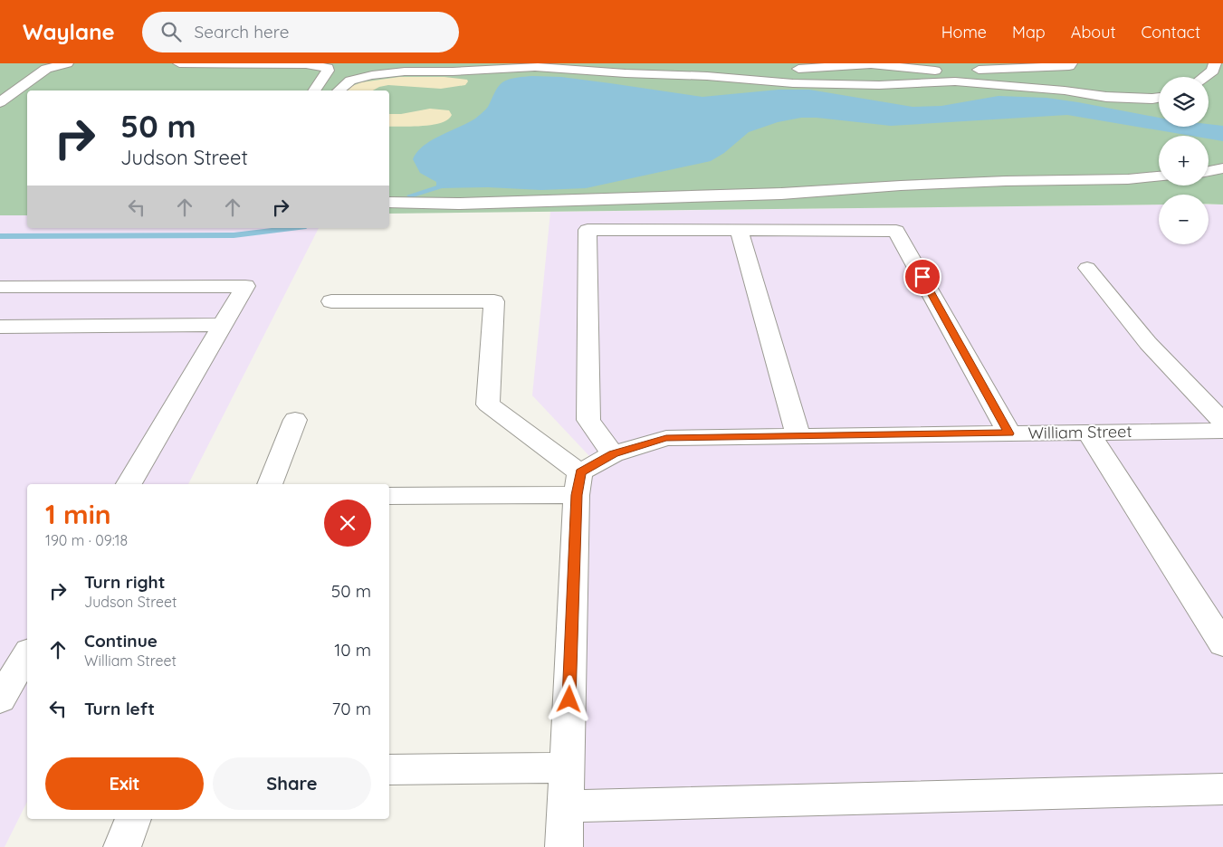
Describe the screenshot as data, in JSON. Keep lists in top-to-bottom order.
{
  "streets": {
    "street": ["William Street"]
  },
  "page": {
    "header": "Waylane",
    "search": "Search here",
    "nav": [
      "Home",
      "Map",
      "About",
      "Contact"
    ],
    "map_buttons": ["+", "−"],
    "turn": ["50 m", "Judson Street"],
    "heading": ["1 min", "190 m · 09:18"],
    "list": [
      {
        "name": "Turn right",
        "note": "Judson Street",
        "value": "50 m"
      },
      {
        "name": "Continue",
        "note": "William Street",
        "value": "10 m"
      },
      {
        "name": "Turn left",
        "value": "70 m"
      }
    ],
    "buttons": ["Exit", "Share"]
  }
}
